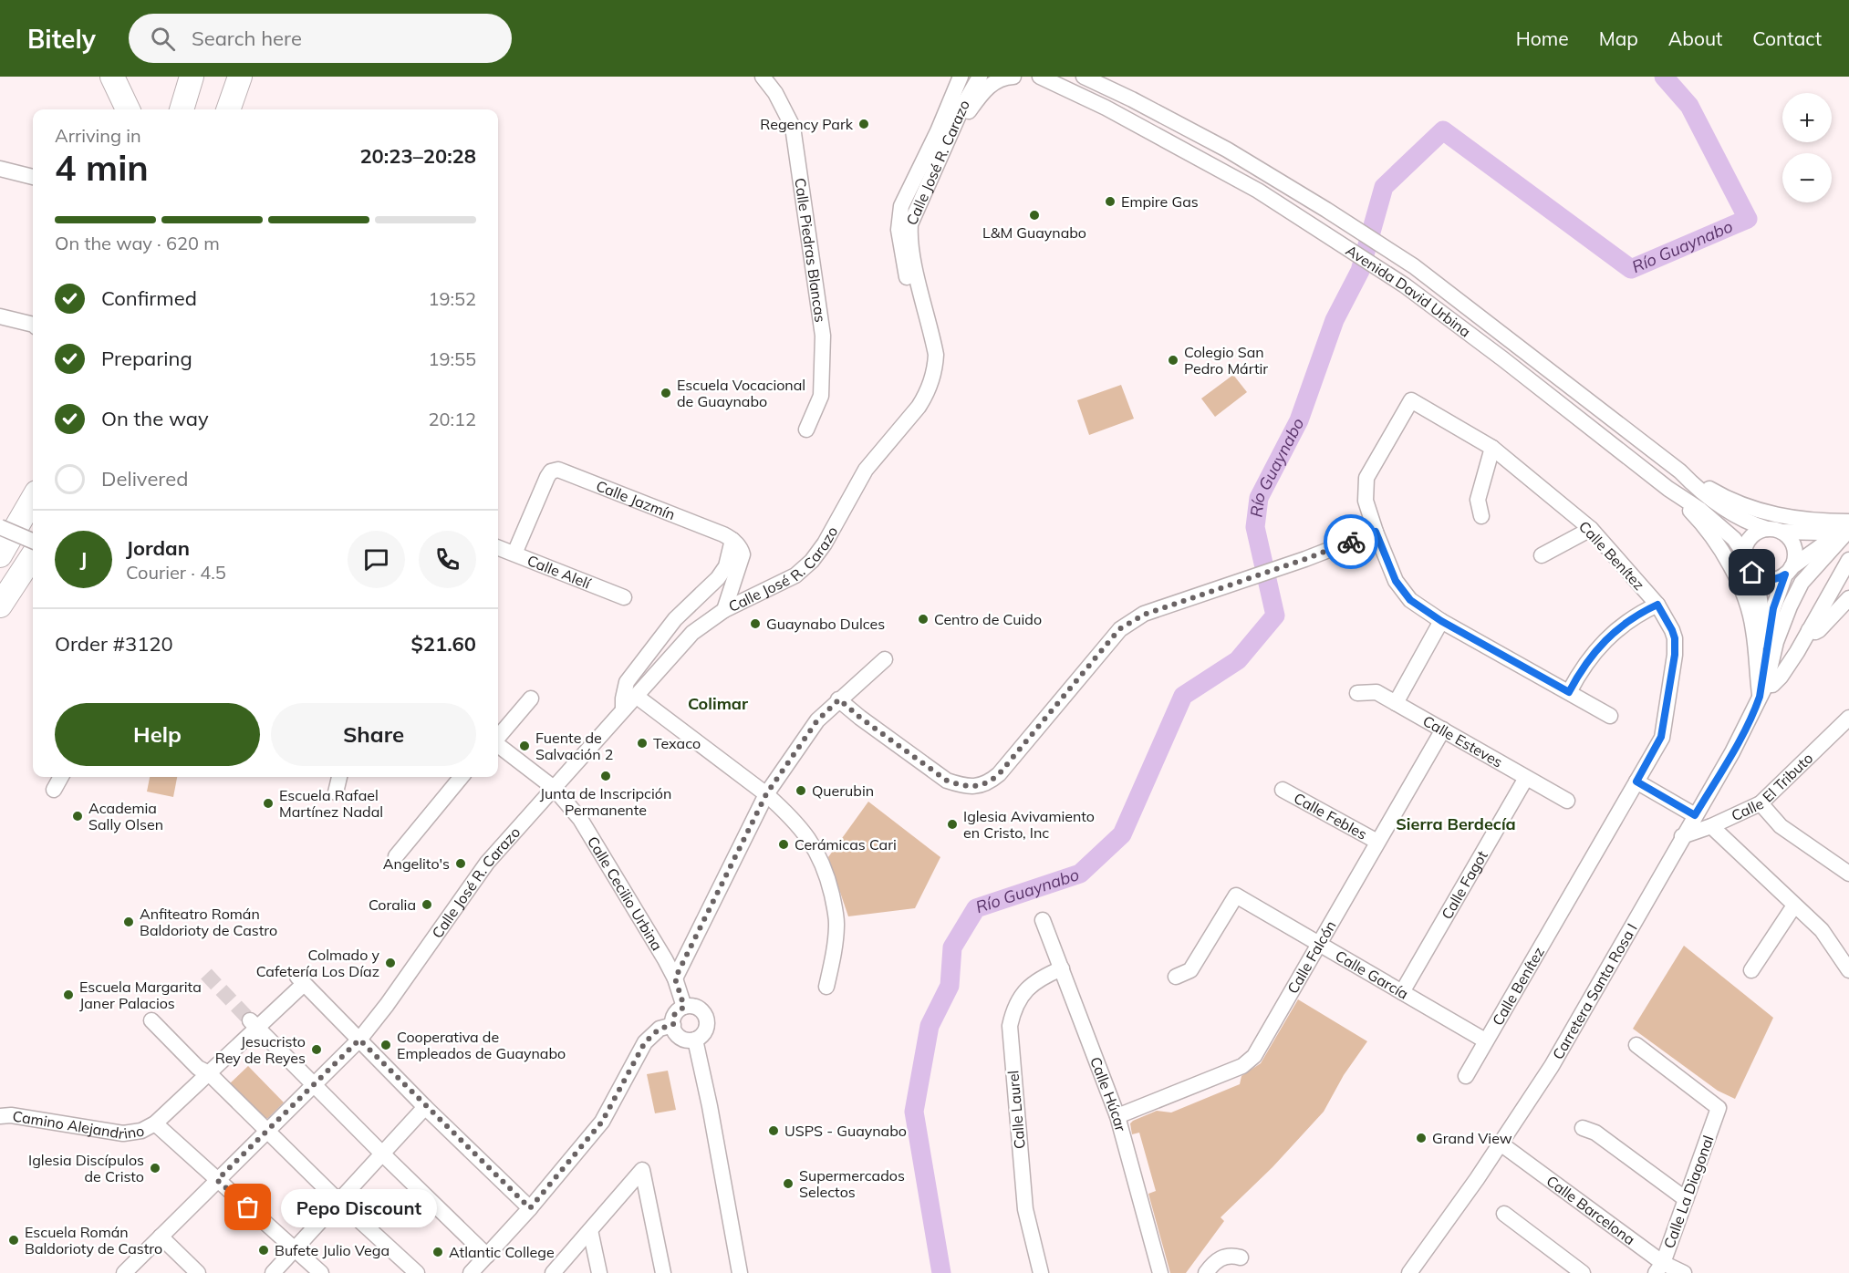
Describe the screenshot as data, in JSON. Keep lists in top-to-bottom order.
{
  "streets": {
    "street": [
      "Calle José R. Carazo",
      "Calle Piedras Blancas",
      "Avenida David Urbina",
      "Calle Jazmín",
      "Calle Benítez",
      "Calle Alelí",
      "Calle Esteves",
      "Calle El Tributo",
      "Calle Febles",
      "Calle Fagot",
      "Calle Cecilio Urbina",
      "Calle Falcón",
      "Calle García",
      "Carretera Santa Rosa I",
      "Calle Húcar",
      "Calle Laurel",
      "Camino Alejandrino",
      "Calle La Diagonal",
      "Calle Barcelona"
    ]
  },
  "crossings": [
    ["Calle José R. Carazo", "Calle Cecilio Urbina"],
    ["Avenida David Urbina", "Carretera Santa Rosa I"],
    ["Calle Jazmín", "Calle Alelí"],
    ["Calle Benítez", "Calle García"],
    ["Calle Esteves", "Calle Fagot"],
    ["Calle Esteves", "Calle Falcón"],
    ["Calle El Tributo", "Carretera Santa Rosa I"],
    ["Calle Febles", "Calle Falcón"],
    ["Calle Fagot", "Calle García"],
    ["Calle Falcón", "Calle García"],
    ["Calle Falcón", "Calle Húcar"],
    ["Carretera Santa Rosa I", "Calle Barcelona"],
    ["Calle Húcar", "Calle Laurel"],
    ["Calle La Diagonal", "Calle Barcelona"]
  ],
  "districts": ["Colimar", "Sierra Berdecía"],
  "water": ["Río Guaynabo"],
  "places": [
    "Regency Park",
    "Empire Gas",
    "L&M Guaynabo",
    "Colegio San Pedro Mártir",
    "Escuela Vocacional de Guaynabo",
    "Centro de Cuido",
    "Guaynabo Dulces",
    "Texaco",
    "Fuente de Salvación 2",
    "Junta de Inscripción Permanente",
    "Querubin",
    "Escuela Rafael Martínez Nadal",
    "Academia Sally Olsen",
    "Iglesia Avivamiento en Cristo, Inc",
    "Cerámicas Cari",
    "Angelito's",
    "Coralia",
    "Anfiteatro Román Baldorioty de Castro",
    "Colmado y Cafetería Los Díaz",
    "Escuela Margarita Janer Palacios",
    "Cooperativa de Empleados de Guaynabo",
    "Jesucristo Rey de Reyes",
    "USPS - Guaynabo",
    "Grand View",
    "Iglesia Discípulos de Cristo",
    "Supermercados Selectos",
    "Pepo Discount",
    "Escuela Román Baldorioty de Castro",
    "Bufete Julio Vega",
    "Atlantic College"
  ],
  "page": {
    "header": "Bitely",
    "search": "Search here",
    "nav": [
      "Home",
      "Map",
      "About",
      "Contact"
    ],
    "map_buttons": ["+", "−"],
    "heading": ["4 min", "Arriving in", "20:23–20:28"],
    "panel": [
      "Jordan",
      "Courier · 4.5",
      "Order #3120",
      "$21.60"
    ],
    "bar": "On the way · 620 m",
    "list": [
      ["Confirmed", "19:52"],
      ["Preparing", "19:55"],
      ["On the way", "20:12"],
      "Delivered"
    ],
    "round": "J",
    "buttons": ["Help", "Share"],
    "bubble": "Pepo Discount"
  }
}
